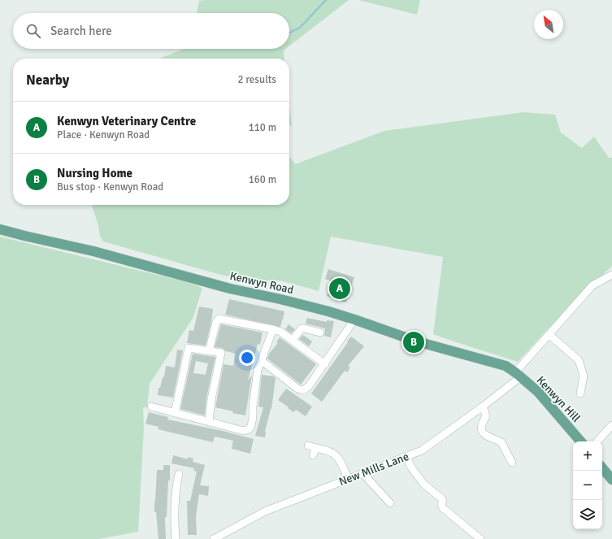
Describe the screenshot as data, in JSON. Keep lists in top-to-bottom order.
{
  "streets": {
    "main road": ["Kenwyn Road", "Kenwyn Hill"],
    "street": ["New Mills Lane"]
  },
  "crossings": [
    ["Kenwyn Road", "Kenwyn Hill"],
    ["Kenwyn Road", "New Mills Lane"],
    ["Kenwyn Hill", "New Mills Lane"]
  ],
  "north": "top left",
  "page": {
    "search": "Search here",
    "heading": ["Nearby", "2 results"],
    "list": [
      {
        "mark": "A",
        "name": "Kenwyn Veterinary Centre",
        "note": "Place · Kenwyn Road",
        "value": "110 m"
      },
      {
        "mark": "B",
        "name": "Nursing Home",
        "note": "Bus stop · Kenwyn Road",
        "value": "160 m"
      }
    ],
    "pins": ["A", "B"],
    "map_buttons": ["+", "−"]
  }
}
